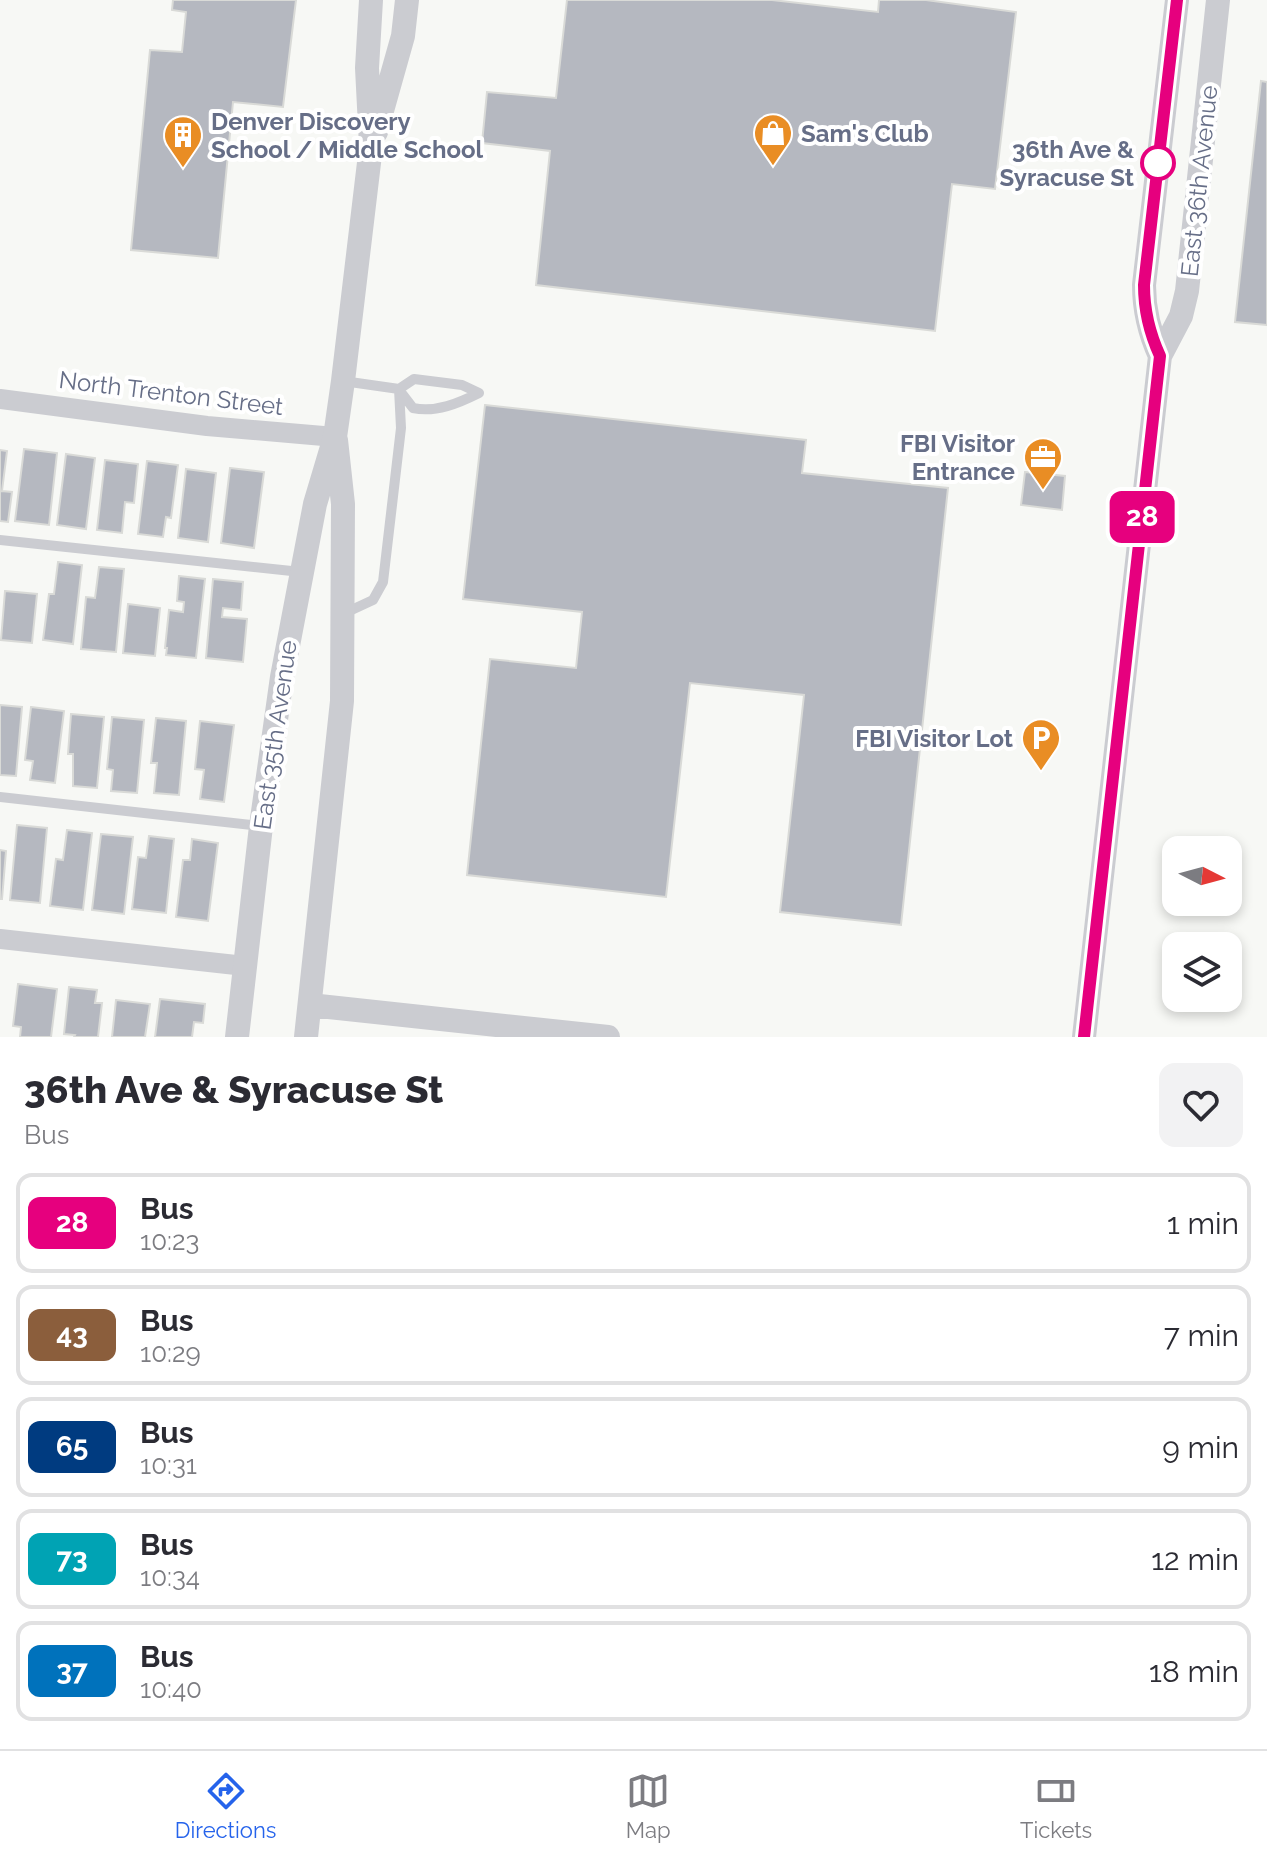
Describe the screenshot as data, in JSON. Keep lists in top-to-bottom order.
{
  "streets": {
    "street": ["East 36th Avenue", "North Trenton Street", "East 35th Avenue"]
  },
  "crossings": [
    ["North Trenton Street", "East 35th Avenue"]
  ],
  "places": {
    "other": ["36th Ave & Syracuse St"],
    "shop": ["Sam's Club"],
    "building": ["Denver Discovery School / Middle School"],
    "office": ["FBI Visitor Entrance"],
    "parking": ["FBI Visitor Lot"]
  },
  "lines": ["bus line 28"],
  "north": "right",
  "page": {
    "on_map": "28",
    "heading": ["36th Ave & Syracuse St", "Bus"],
    "list": [
      {
        "mark": "28",
        "name": "Bus",
        "note": "10:23",
        "value": "1 min"
      },
      {
        "mark": "43",
        "name": "Bus",
        "note": "10:29",
        "value": "7 min"
      },
      {
        "mark": "65",
        "name": "Bus",
        "note": "10:31",
        "value": "9 min"
      },
      {
        "mark": "73",
        "name": "Bus",
        "note": "10:34",
        "value": "12 min"
      },
      {
        "mark": "37",
        "name": "Bus",
        "note": "10:40",
        "value": "18 min"
      }
    ],
    "tabs": ["Directions", "Map", "Tickets"]
  }
}
